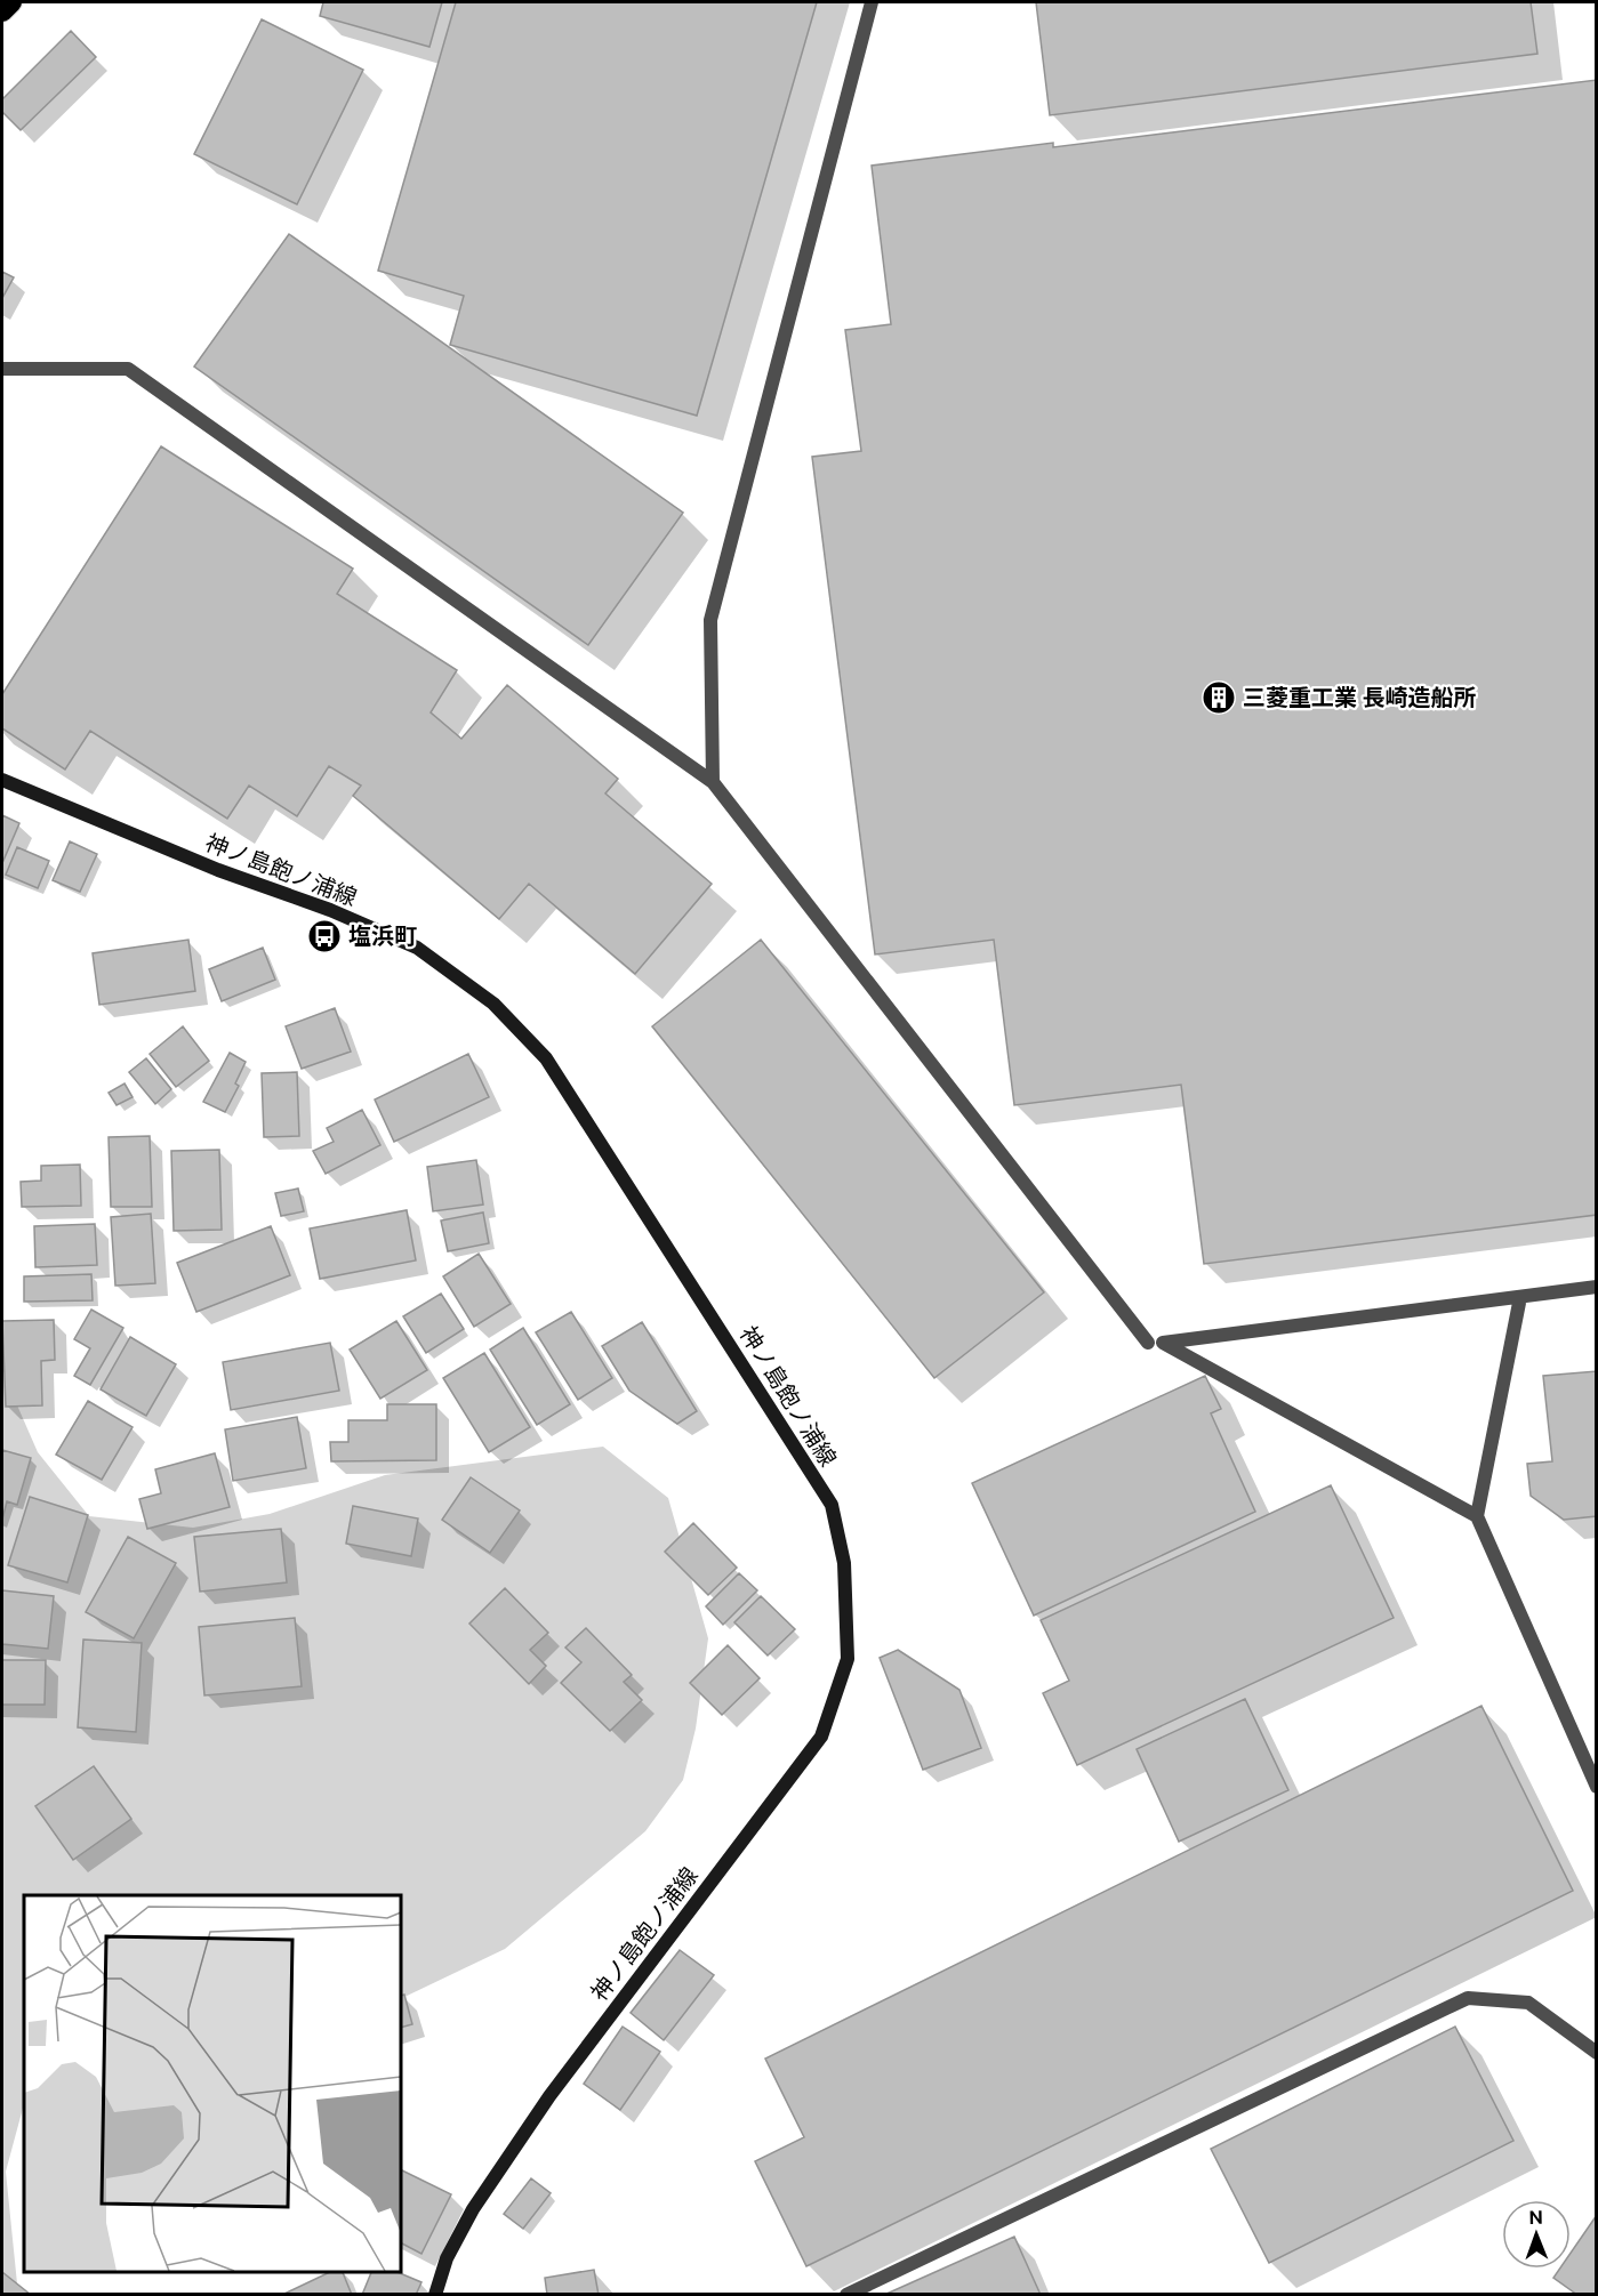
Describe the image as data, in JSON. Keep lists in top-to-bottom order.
{
  "streets": {
    "main road": ["神ノ島飽ノ浦線"]
  },
  "places": {
    "building": ["三菱重工業 長崎造船所"],
    "bus stop": ["塩浜町"]
  },
  "north": "top"
}
